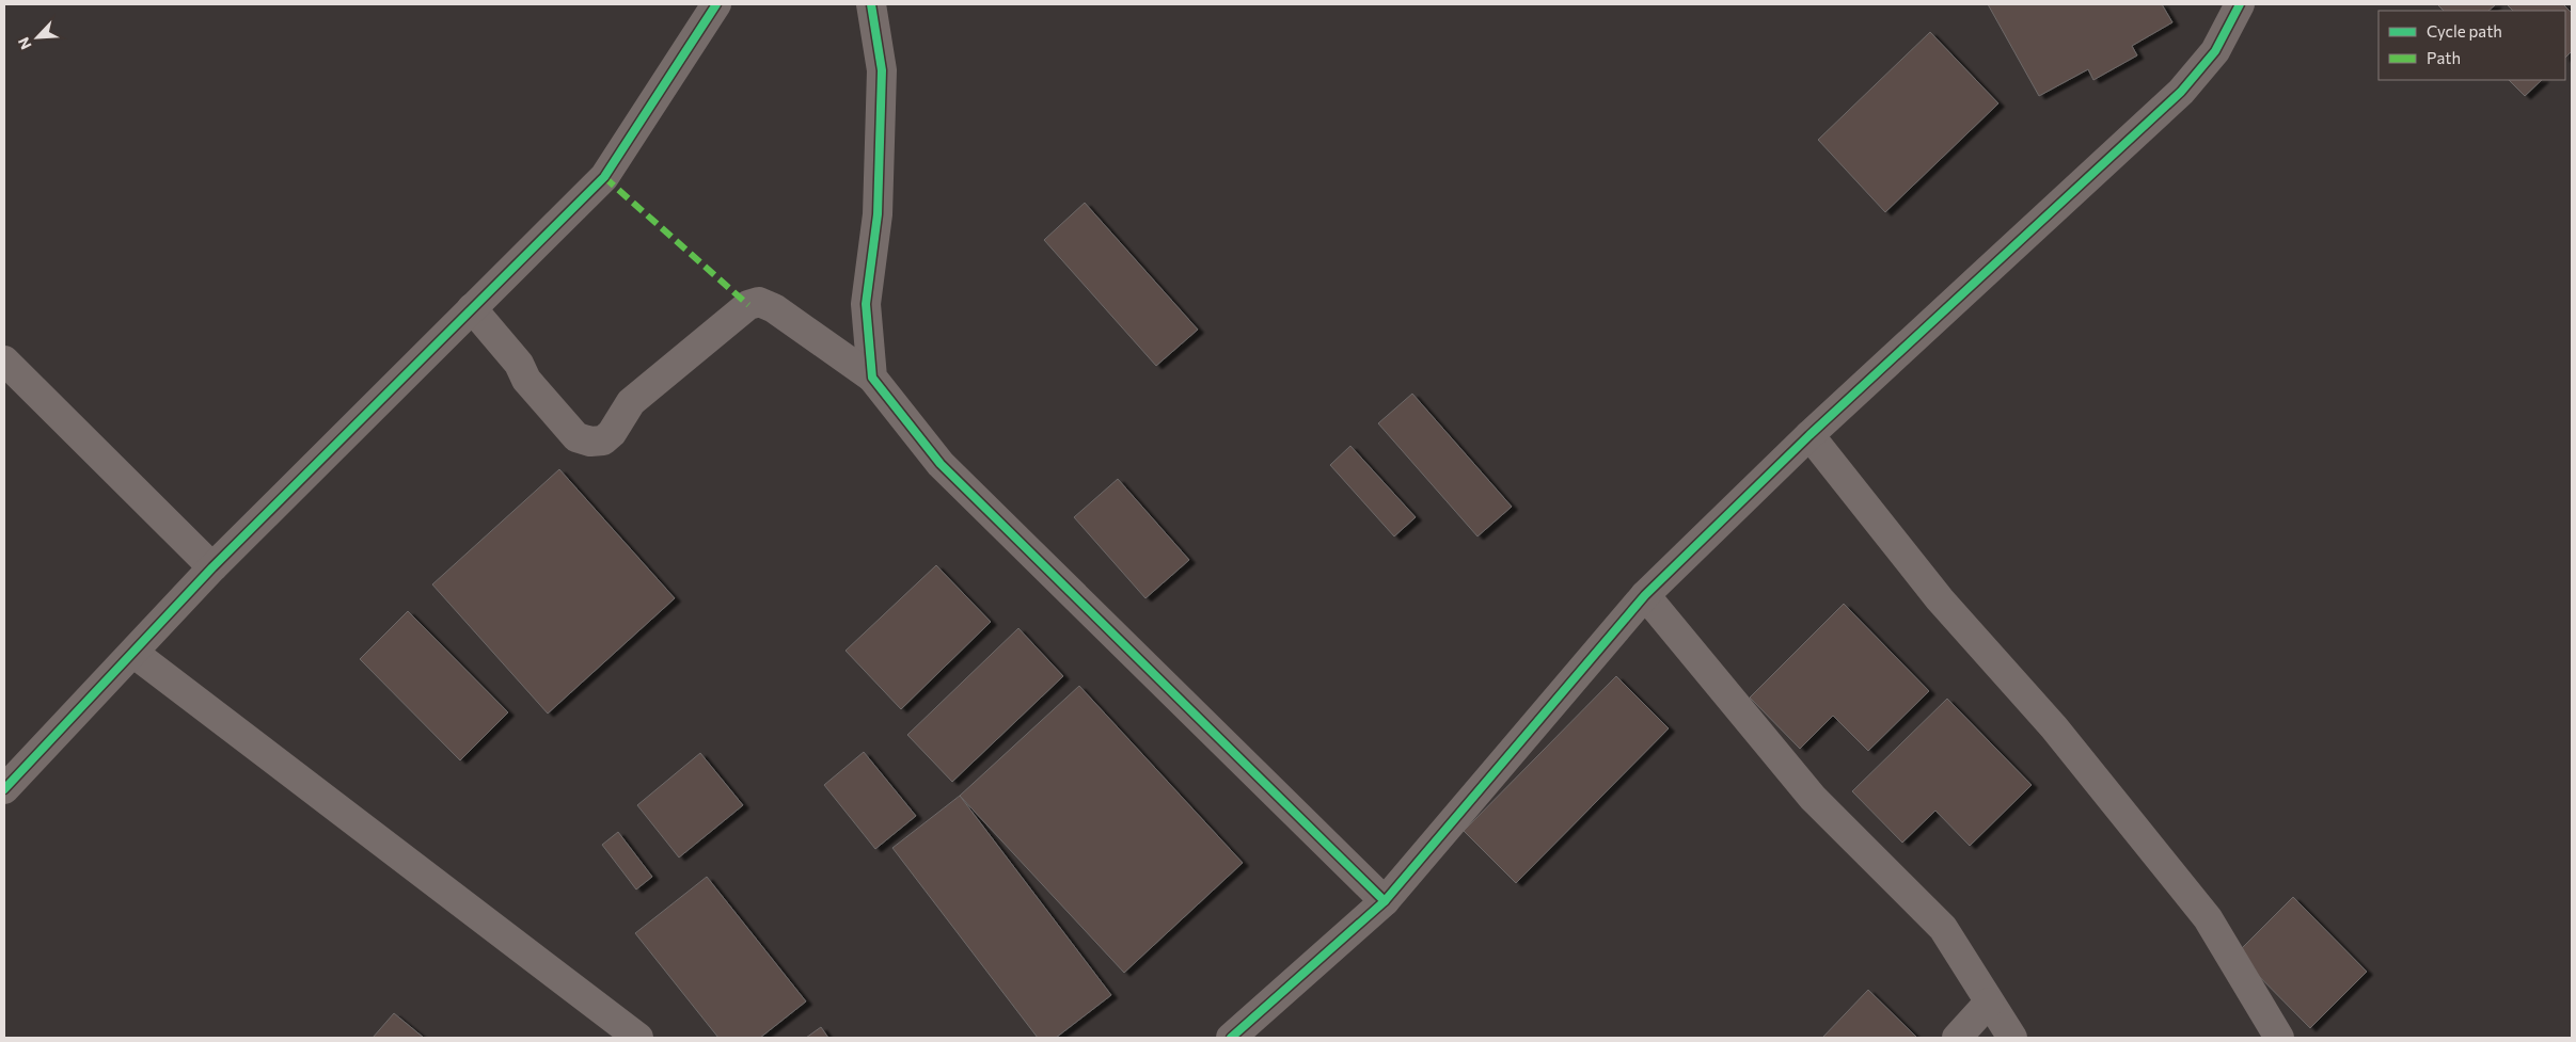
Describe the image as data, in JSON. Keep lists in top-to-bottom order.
{
  "legend": ["Cycle path", "Path"],
  "north": "bottom left"
}
